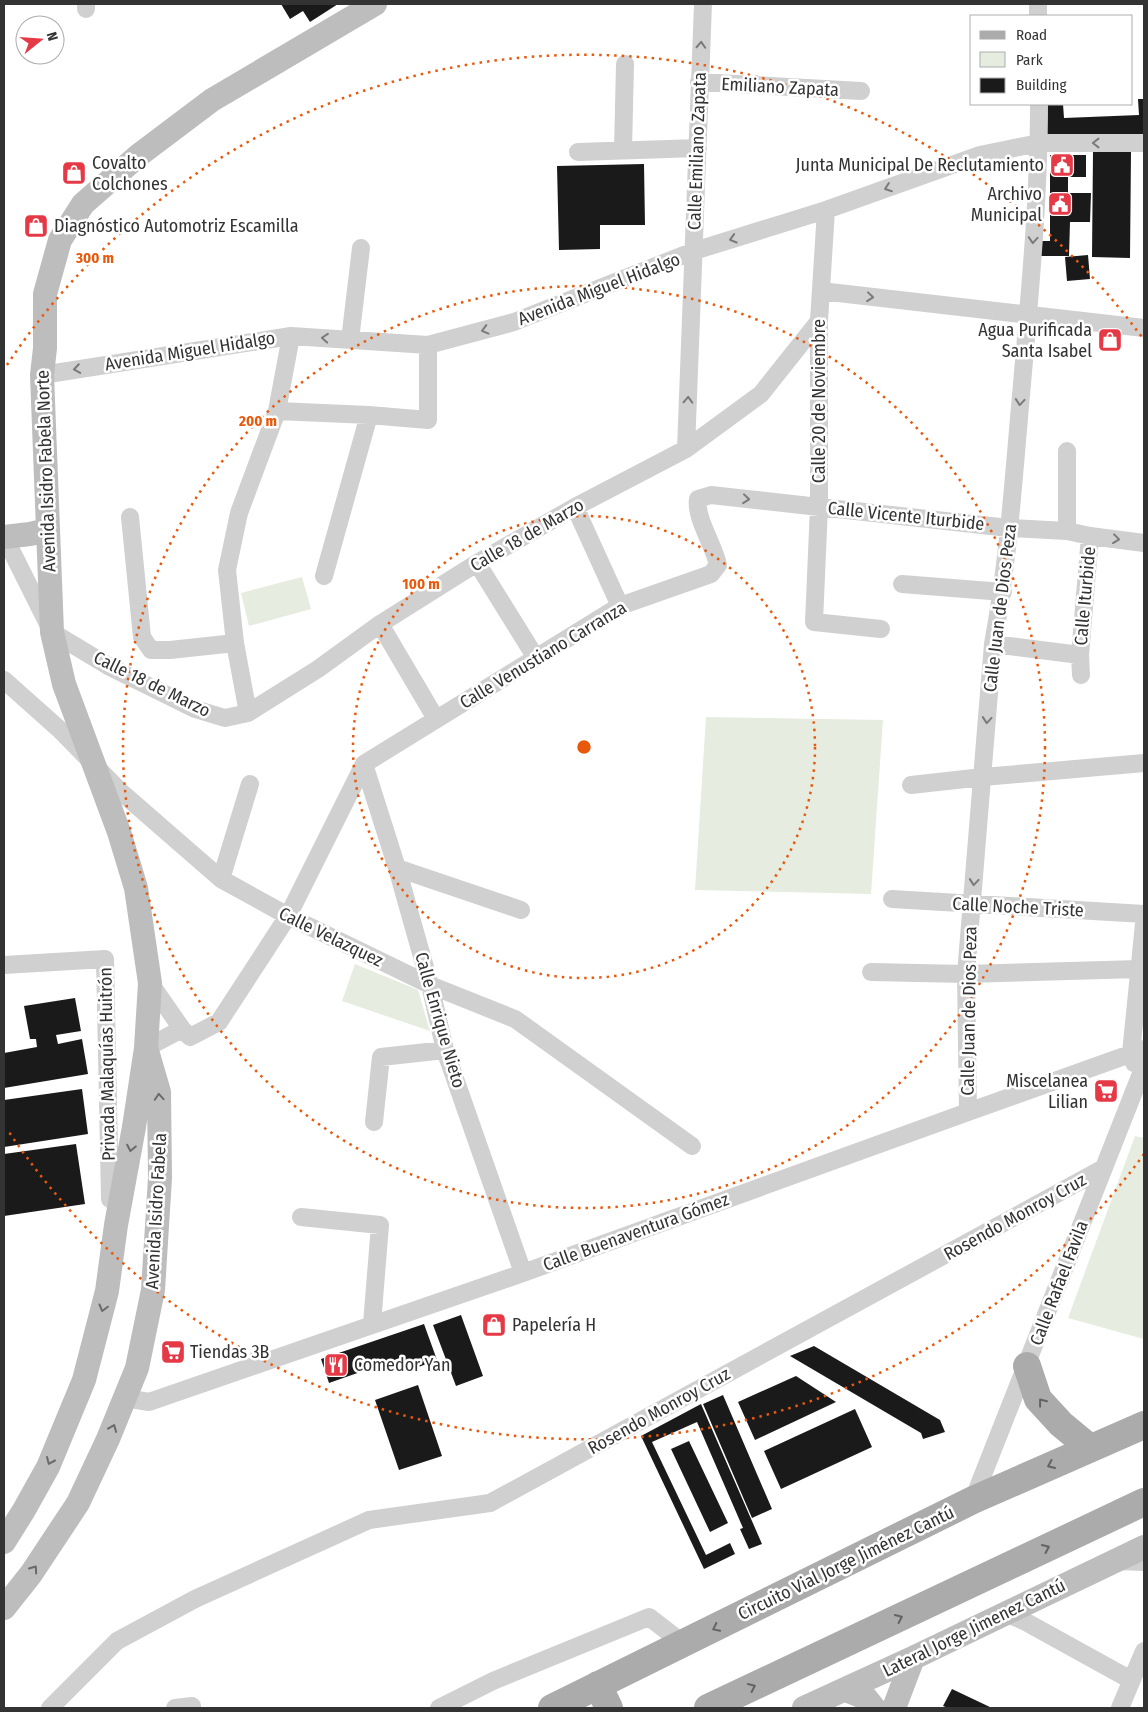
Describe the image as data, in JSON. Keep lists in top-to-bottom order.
{
  "streets": {
    "main road": [
      "Avenida Isidro Fabela Norte",
      "Avenida Isidro Fabela",
      "Circuito Vial Jorge Jiménez Cantú",
      "Lateral Jorge Jimenez Cantú"
    ],
    "street": [
      "Emiliano Zapata",
      "Calle Emiliano Zapata",
      "Avenida Miguel Hidalgo",
      "Calle 20 de Noviembre",
      "Calle Vicente Iturbide",
      "Calle 18 de Marzo",
      "Calle Iturbide",
      "Calle Juan de Dios Peza",
      "Calle Venustiano Carranza",
      "Calle Noche Triste",
      "Calle Velazquez",
      "Calle Enrique Nieto",
      "Privada Malaquías Huitrón",
      "Rosendo Monroy Cruz",
      "Calle Buenaventura Gómez",
      "Calle Rafael Favila"
    ]
  },
  "crossings": [
    ["Emiliano Zapata", "Calle Emiliano Zapata"],
    ["Calle Emiliano Zapata", "Avenida Miguel Hidalgo"],
    ["Calle Emiliano Zapata", "Calle 18 de Marzo"],
    ["Avenida Miguel Hidalgo", "Calle 20 de Noviembre"],
    ["Avenida Miguel Hidalgo", "Avenida Isidro Fabela Norte"],
    ["Avenida Miguel Hidalgo", "Calle Juan de Dios Peza"],
    ["Calle 20 de Noviembre", "Calle Vicente Iturbide"],
    ["Calle 20 de Noviembre", "Calle 18 de Marzo"],
    ["Avenida Isidro Fabela Norte", "Calle 18 de Marzo"],
    ["Avenida Isidro Fabela Norte", "Calle Velazquez"],
    ["Avenida Isidro Fabela Norte", "Avenida Isidro Fabela"],
    ["Calle Vicente Iturbide", "Calle Iturbide"],
    ["Calle Vicente Iturbide", "Calle Juan de Dios Peza"],
    ["Calle Vicente Iturbide", "Calle Venustiano Carranza"],
    ["Calle Iturbide", "Calle Juan de Dios Peza"],
    ["Calle Juan de Dios Peza", "Calle Noche Triste"],
    ["Calle Juan de Dios Peza", "Calle Buenaventura Gómez"],
    ["Calle Venustiano Carranza", "Calle Enrique Nieto"],
    ["Calle Velazquez", "Calle Enrique Nieto"],
    ["Calle Velazquez", "Avenida Isidro Fabela"],
    ["Calle Enrique Nieto", "Calle Buenaventura Gómez"],
    ["Privada Malaquías Huitrón", "Avenida Isidro Fabela"],
    ["Avenida Isidro Fabela", "Calle Buenaventura Gómez"],
    ["Rosendo Monroy Cruz", "Calle Rafael Favila"],
    ["Calle Rafael Favila", "Circuito Vial Jorge Jiménez Cantú"]
  ],
  "one_way": ["Calle Emiliano Zapata", "Calle Vicente Iturbide", "Calle Juan de Dios Peza"],
  "places": {
    "public building": ["Junta Municipal De Reclutamiento", "Archivo Municipal"],
    "shop": [
      "Covalto Colchones",
      "Diagnóstico Automotriz Escamilla",
      "Agua Purificada Santa Isabel",
      "Papelería H"
    ],
    "supermarket": ["Miscelanea Lilian", "Tiendas 3B"],
    "restaurant": ["Comedor Yan"]
  },
  "legend": ["Road", "Park", "Building"],
  "north": "right",
  "rings": ["300 m", "200 m", "100 m"]
}
